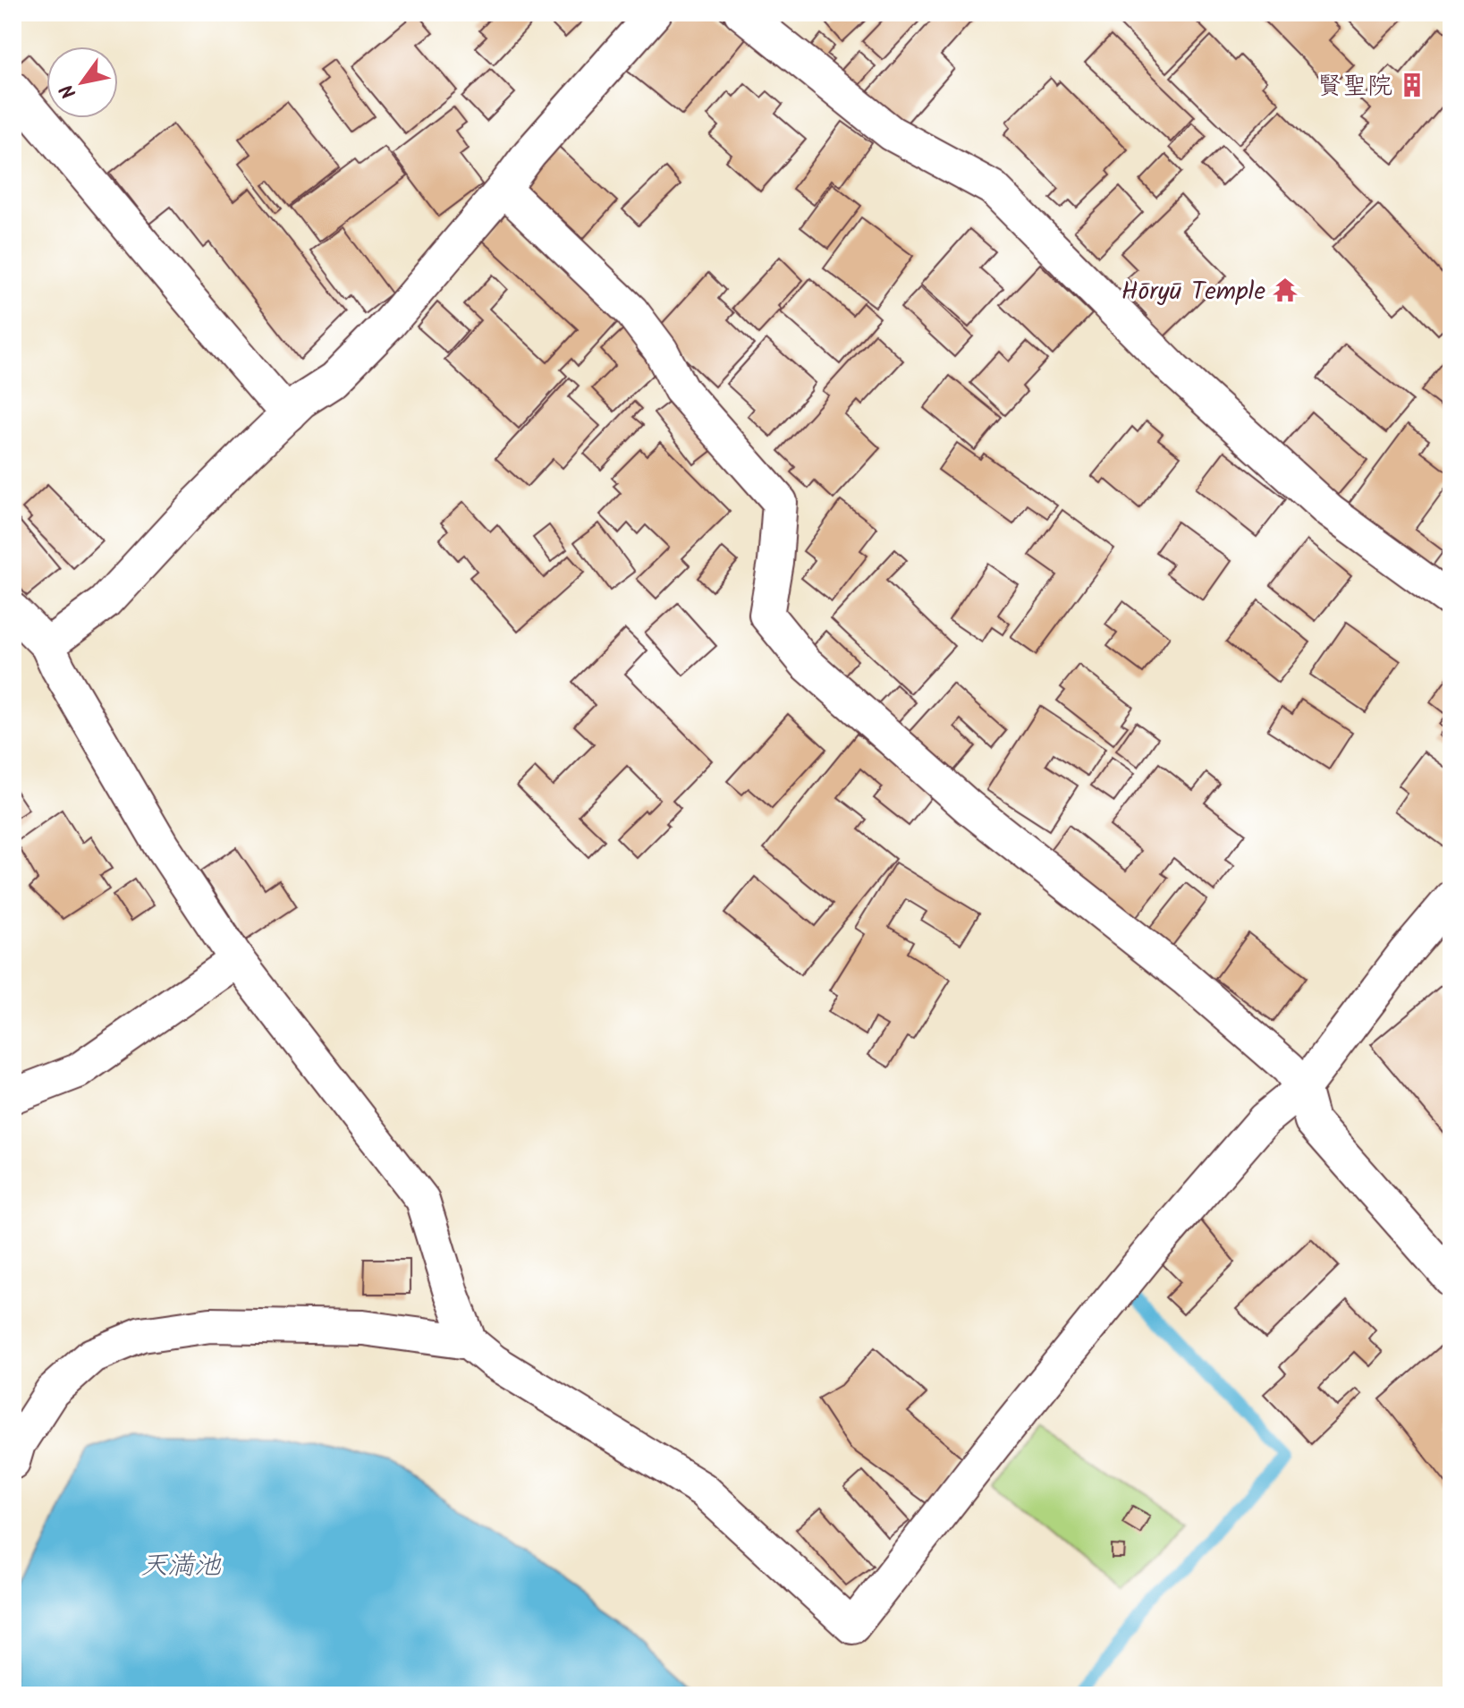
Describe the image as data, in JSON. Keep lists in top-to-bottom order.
{
  "water": ["天満池"],
  "places": {
    "building": ["賢聖院"],
    "temple": ["Hōryū Temple"]
  },
  "north": "bottom left"
}
